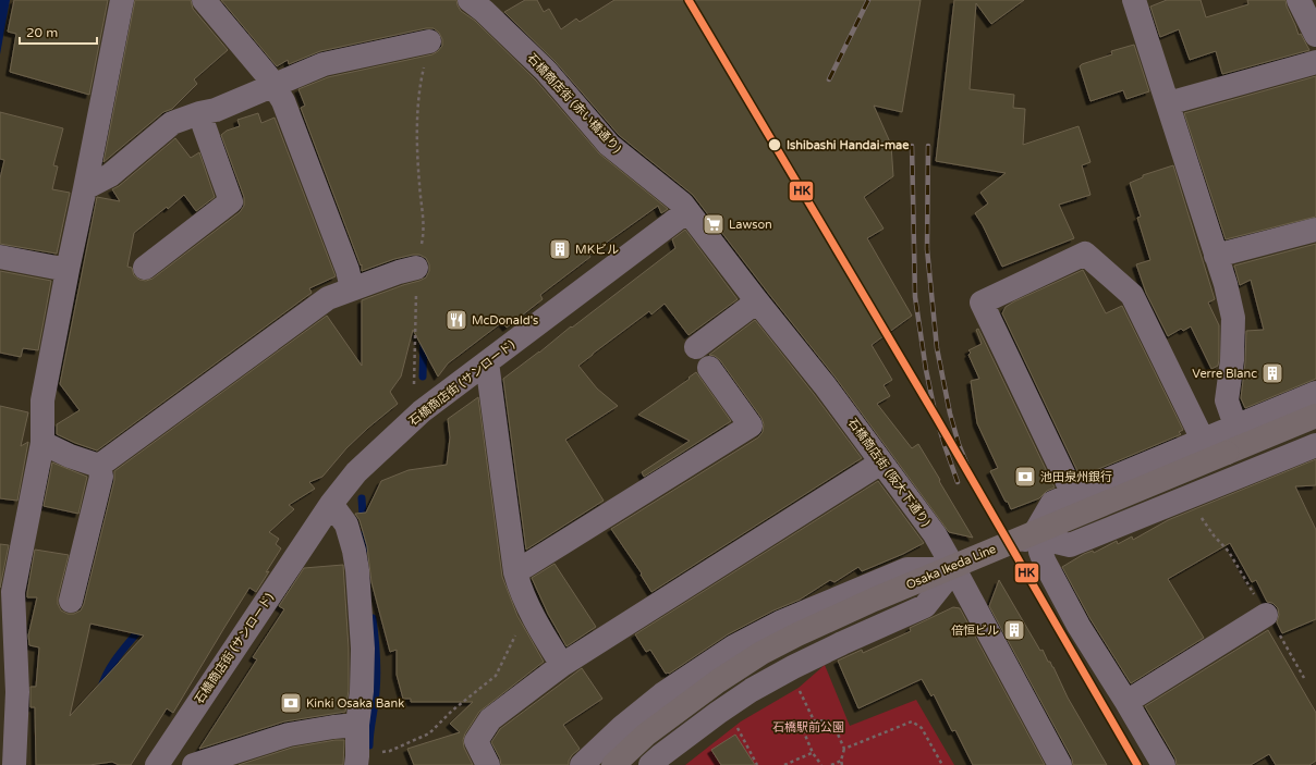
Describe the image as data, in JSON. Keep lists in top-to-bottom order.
{
  "streets": {
    "main road": ["Osaka Ikeda Line"],
    "street": ["石橋商店街 (赤い橋通り)", "石橋商店街 (サンロード)", "石橋商店街 (阪大下通り)"]
  },
  "crossings": [
    ["石橋商店街 (赤い橋通り)", "石橋商店街 (サンロード)"],
    ["石橋商店街 (赤い橋通り)", "石橋商店街 (阪大下通り)"],
    ["石橋商店街 (サンロード)", "石橋商店街 (阪大下通り)"]
  ],
  "parks": ["石橋駅前公園"],
  "places": {
    "other": ["Ishibashi Handai-mae"],
    "supermarket": ["Lawson"],
    "building": ["MKビル", "Verre Blanc", "倍恒ビル"],
    "restaurant": ["McDonald's"],
    "bank": ["池田泉州銀行", "Kinki Osaka Bank"]
  },
  "lines": ["transit line HK"],
  "scale_bar": "20 m"
}
